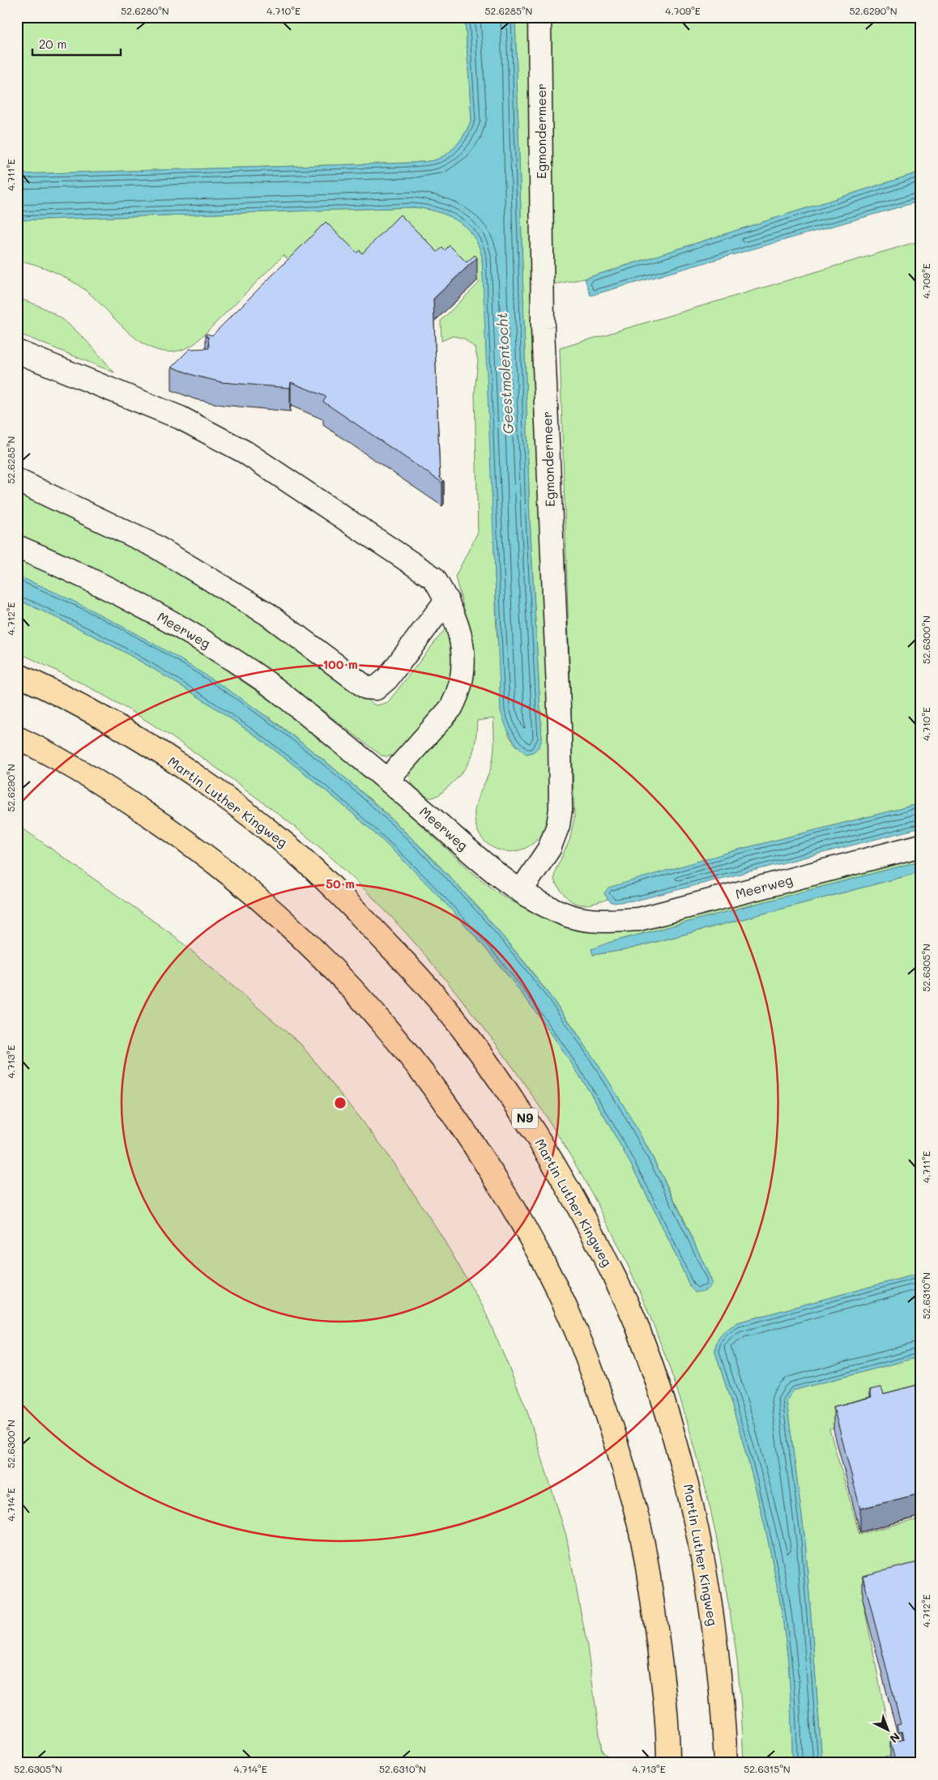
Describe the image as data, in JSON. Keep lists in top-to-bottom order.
{
  "streets": {
    "highway": ["Martin Luther Kingweg", "N9"],
    "street": ["Egmondermeer", "Meerweg"]
  },
  "crossings": [
    ["Egmondermeer", "Meerweg"]
  ],
  "water": ["Geestmolentocht"],
  "scale_bar": "20 m",
  "north": "bottom right",
  "coordinates": [
    "52.6280°N",
    "4.710°E",
    "52.6285°N",
    "4.709°E",
    "52.6290°N",
    "4.711°E",
    "4.712°E",
    "52.6300°N",
    "52.6305°N",
    "4.713°E",
    "52.6310°N",
    "4.714°E",
    "52.6315°N"
  ],
  "rings": ["100 m", "50 m"]
}
